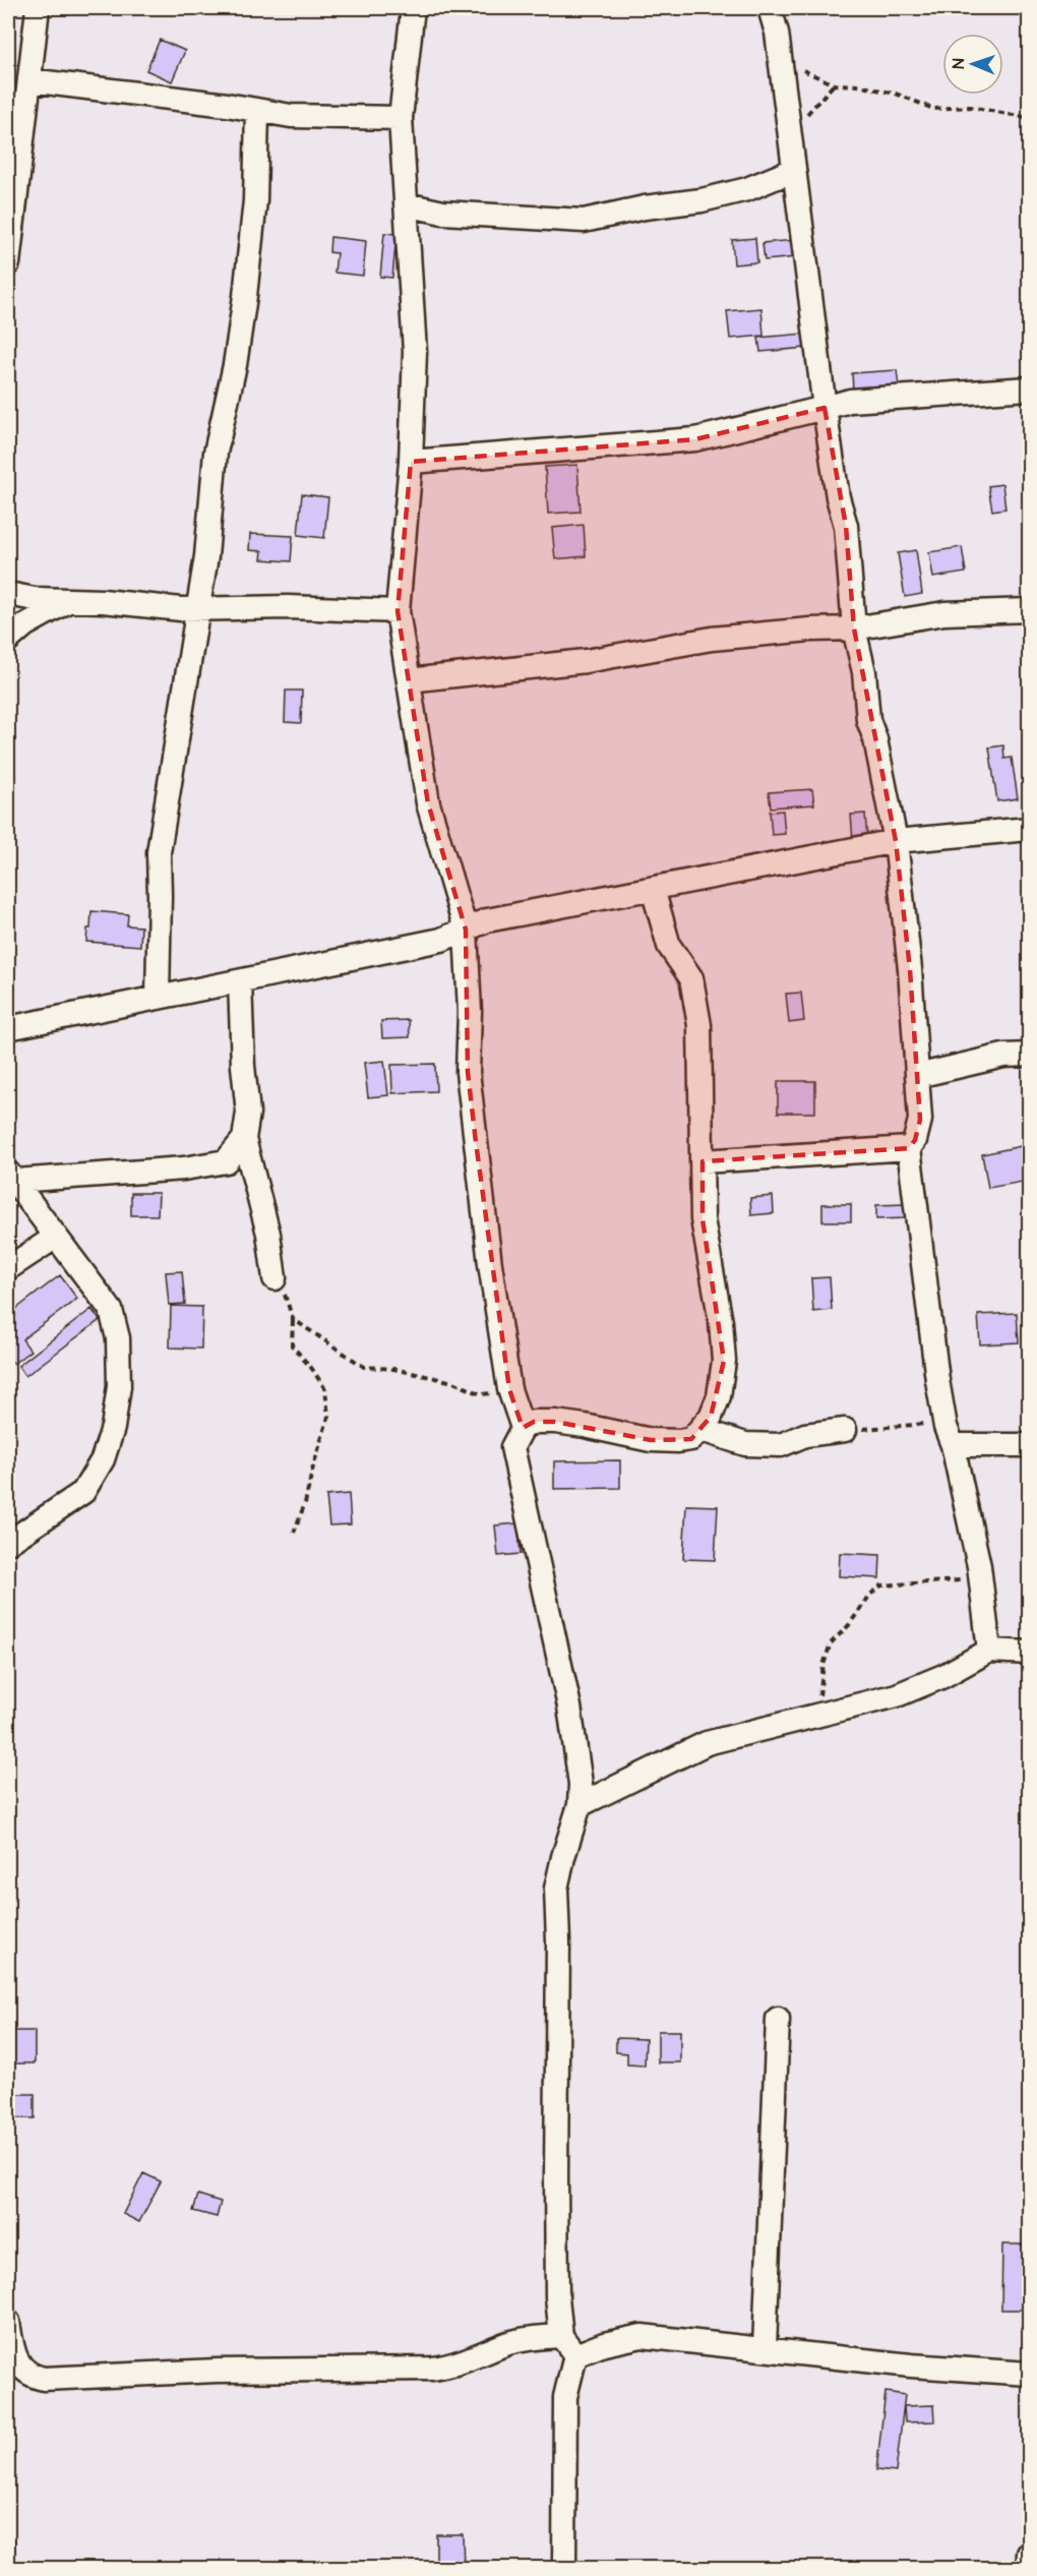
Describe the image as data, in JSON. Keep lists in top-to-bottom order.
{
  "north": "left"
}
